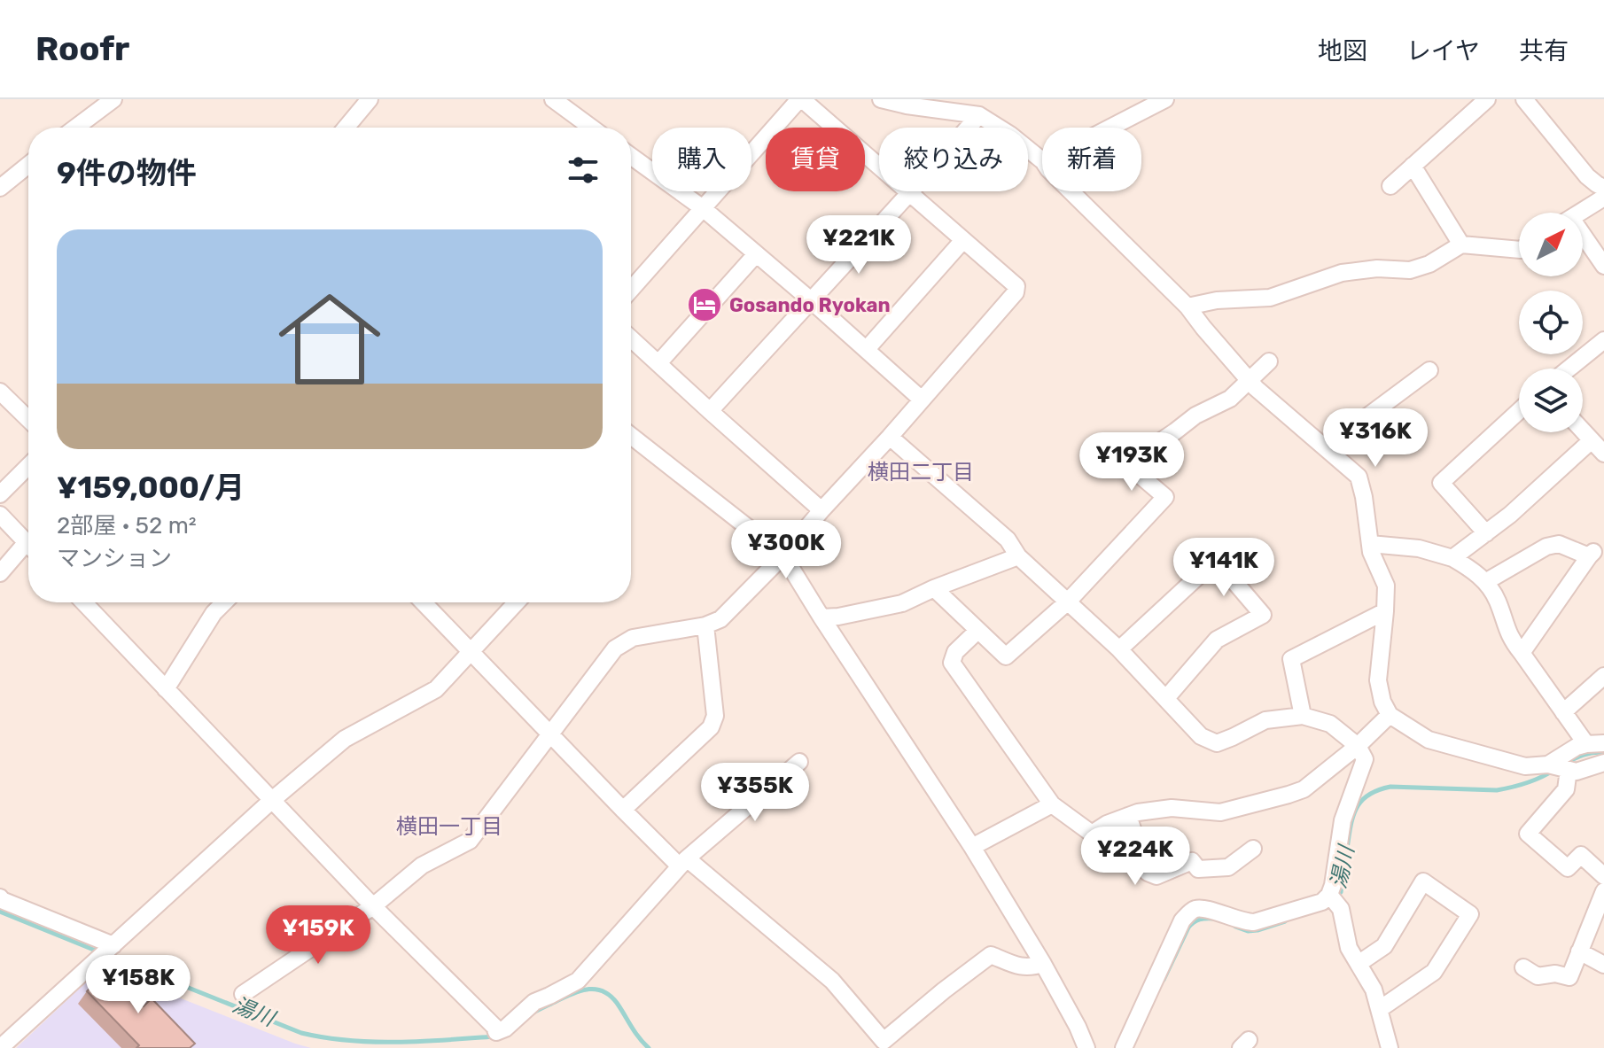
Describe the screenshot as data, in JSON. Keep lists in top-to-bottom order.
{
  "districts": ["横田二丁目", "横田一丁目"],
  "water": ["湯川"],
  "places": {
    "hotel": ["Gosando Ryokan"]
  },
  "north": "top right",
  "page": {
    "header": "Roofr",
    "nav": ["地図", "レイヤ", "共有"],
    "chip": [
      "購入",
      "賃貸",
      "絞り込み",
      "新着"
    ],
    "heading": "9件の物件",
    "list": [
      {
        "name": "¥159,000/月",
        "note": "2部屋 · 52 m² · マンション"
      }
    ],
    "price": [
      "¥221K",
      "¥316K",
      "¥193K",
      "¥300K",
      "¥141K",
      "¥355K",
      "¥224K",
      "¥159K",
      "¥158K"
    ]
  }
}
